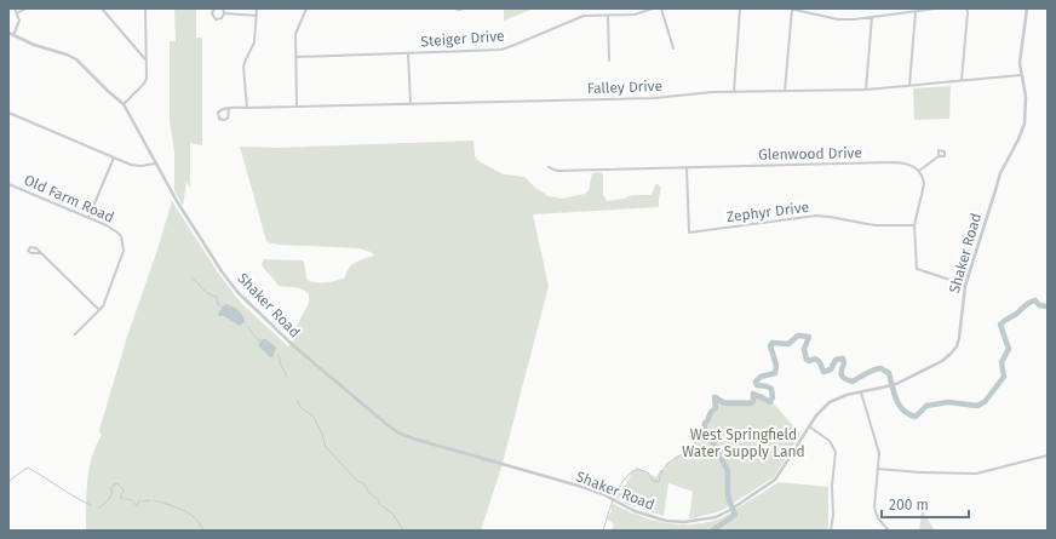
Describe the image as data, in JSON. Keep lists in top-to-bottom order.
{
  "streets": {
    "street": [
      "Steiger Drive",
      "Falley Drive",
      "Glenwood Drive",
      "Old Farm Road",
      "Zephyr Drive",
      "Shaker Road"
    ]
  },
  "crossings": [
    ["Falley Drive", "Shaker Road"],
    ["Glenwood Drive", "Zephyr Drive"]
  ],
  "parks": ["West Springfield Water Supply Land"],
  "scale_bar": "200 m"
}
